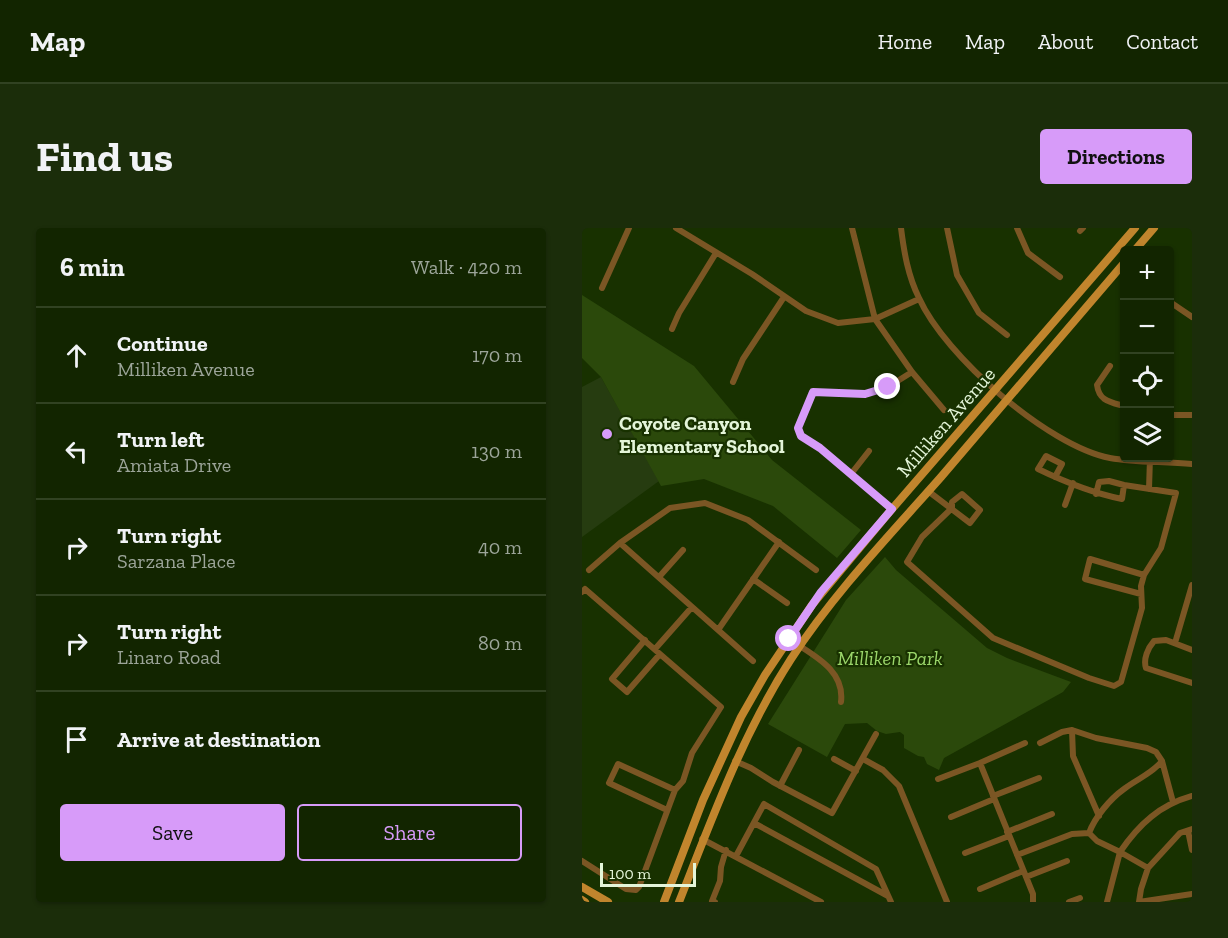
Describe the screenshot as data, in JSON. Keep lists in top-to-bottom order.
{
  "streets": {
    "main road": ["Milliken Avenue"]
  },
  "parks": ["Milliken Park"],
  "places": ["Coyote Canyon Elementary School"],
  "scale_bar": "100 m",
  "page": {
    "header": "Map",
    "nav": [
      "Home",
      "Map",
      "About",
      "Contact"
    ],
    "buttons": [
      "Directions",
      ["Save", "Share"]
    ],
    "title": "Find us",
    "heading": ["6 min", "Walk · 420 m"],
    "map_buttons": ["+", "−"],
    "list": [
      ["Continue", "Milliken Avenue", "170 m"],
      ["Turn left", "Amiata Drive", "130 m"],
      ["Turn right", "Sarzana Place", "40 m"],
      ["Turn right", "Linaro Road", "80 m"],
      "Arrive at destination"
    ],
    "scale": "100 m"
  }
}
